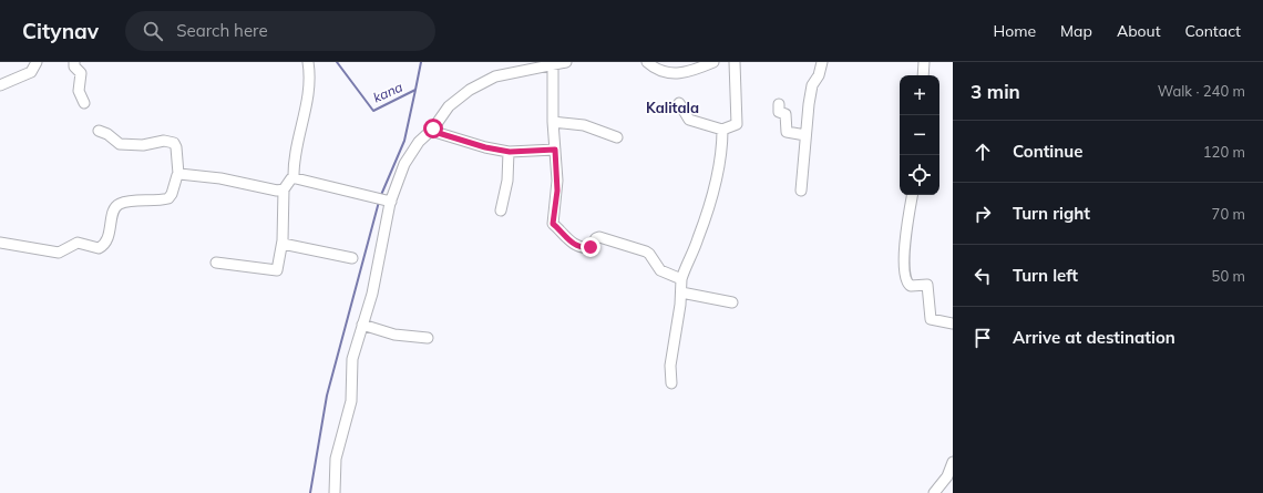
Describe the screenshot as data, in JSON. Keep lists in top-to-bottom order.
{
  "districts": ["Kalitala"],
  "water": ["kana"],
  "page": {
    "header": "Citynav",
    "search": "Search here",
    "nav": [
      "Home",
      "Map",
      "About",
      "Contact"
    ],
    "heading": ["3 min", "Walk · 240 m"],
    "map_buttons": ["+", "−"],
    "list": [
      ["Continue", "120 m"],
      ["Turn right", "70 m"],
      ["Turn left", "50 m"],
      "Arrive at destination"
    ]
  }
}
